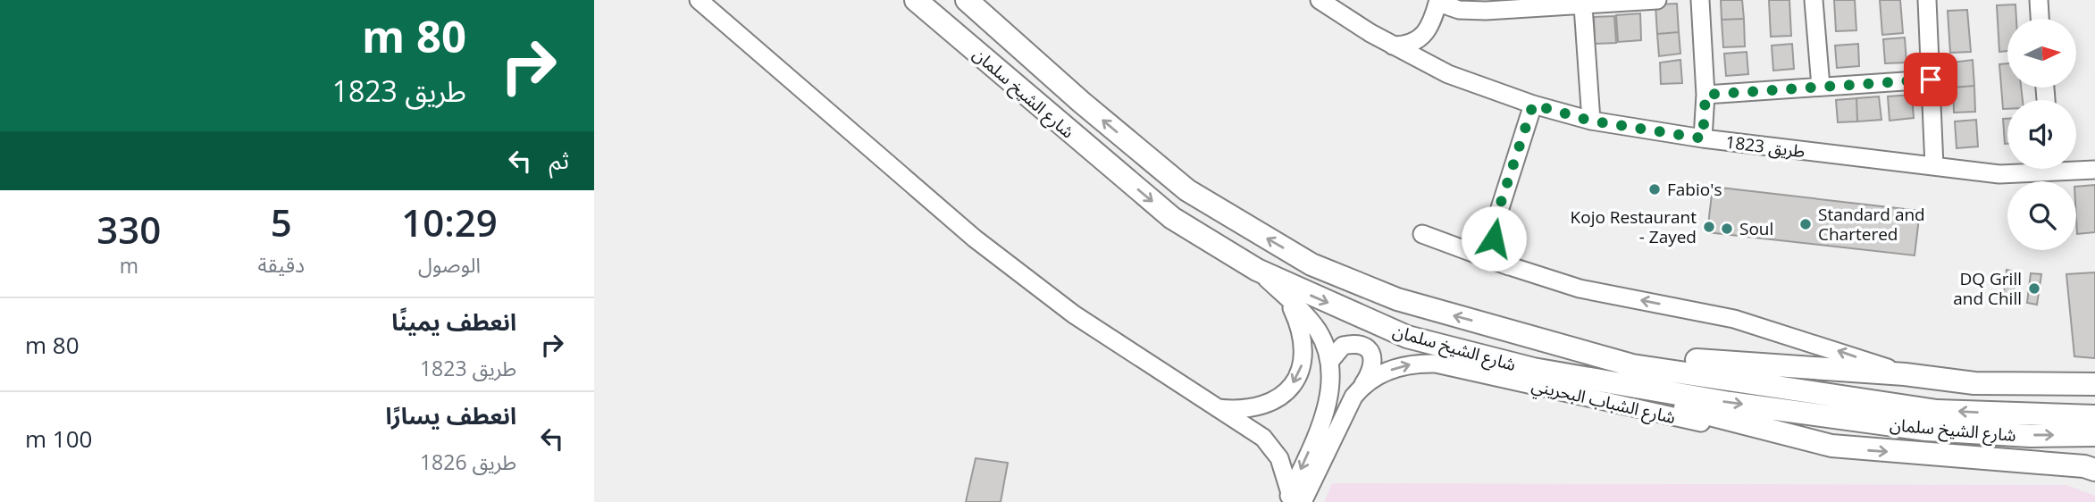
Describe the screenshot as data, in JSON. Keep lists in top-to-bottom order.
{
  "streets": {
    "main road": ["شارع الشيخ سلمان"],
    "street": ["طريق 1823", "شارع الشباب البحريني"]
  },
  "places": [
    "Fabio's",
    "Standard and Chartered",
    "Kojo Restaurant - Zayed",
    "Soul",
    "DQ Grill and Chill"
  ],
  "north": "right",
  "page": {
    "turn": ["80 m", "طريق 1823"],
    "then": "ثم",
    "eta": [
      "10:29",
      "الوصول",
      "5",
      "دقيقة",
      "330",
      "m"
    ],
    "list": [
      {
        "name": "انعطف يمينًا",
        "note": "طريق 1823",
        "value": "80 m"
      },
      {
        "name": "انعطف يسارًا",
        "note": "طريق 1826",
        "value": "100 m"
      }
    ]
  }
}
